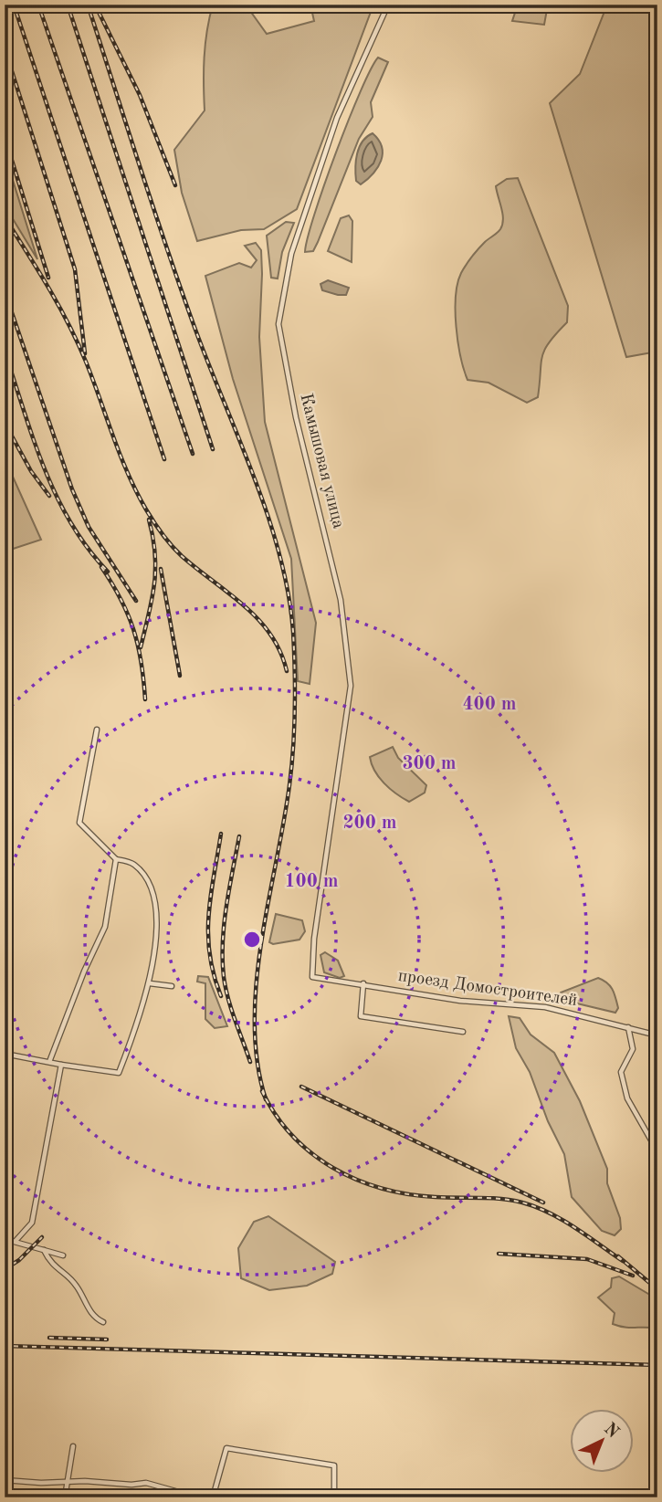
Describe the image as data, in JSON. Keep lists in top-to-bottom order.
{
  "streets": {
    "street": ["Камышовая улица", "проезд Домостроителей"]
  },
  "crossings": [
    ["Камышовая улица", "проезд Домостроителей"]
  ],
  "north": "top right",
  "rings": [
    "400 m",
    "300 m",
    "200 m",
    "100 m"
  ]
}
